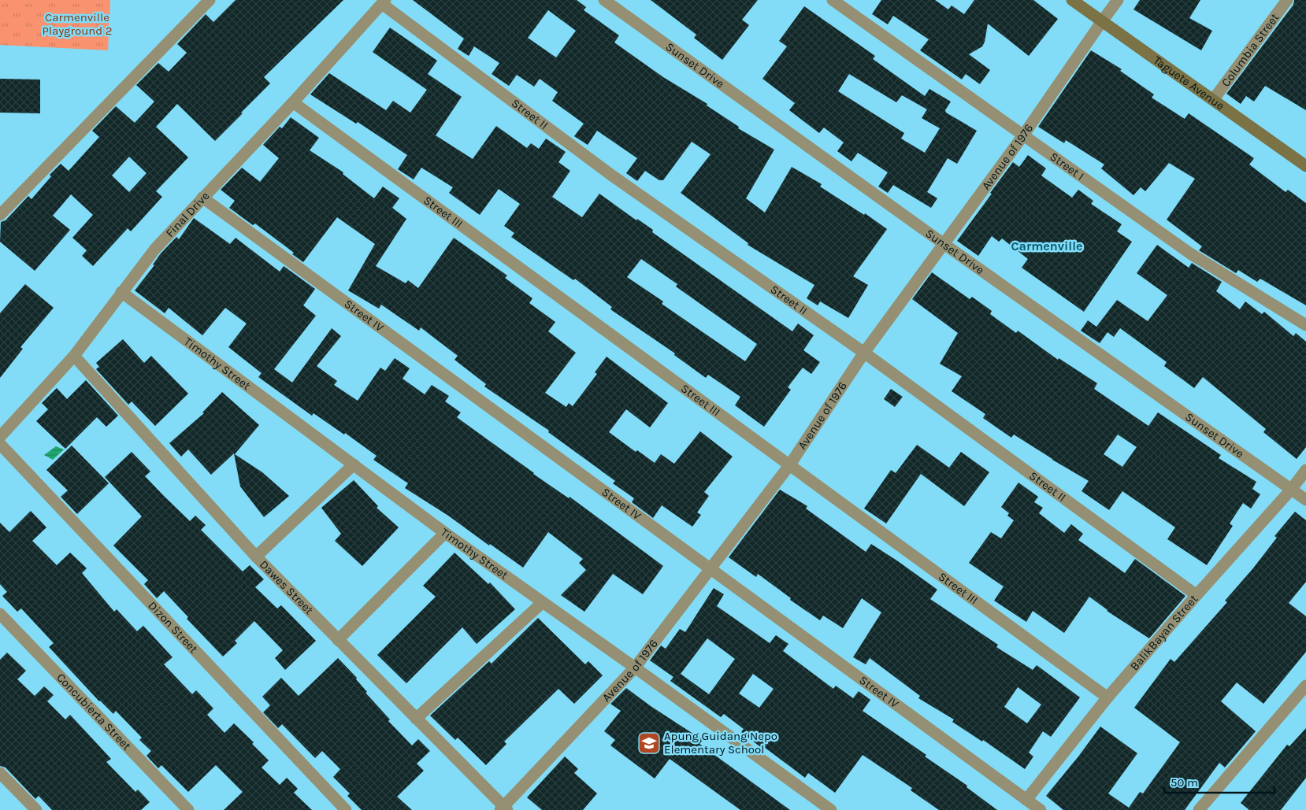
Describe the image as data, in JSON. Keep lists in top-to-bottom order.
{
  "streets": {
    "street": [
      "Columbia Street",
      "Sunset Drive",
      "Taguete Avenue",
      "Street II",
      "Avenue of 1976",
      "Street I",
      "Street III",
      "Final Drive",
      "Street IV",
      "Timothy Street",
      "Dawes Street",
      "Dizon Street",
      "BalikBayan Street",
      "Concubierta Street"
    ]
  },
  "crossings": [
    ["Columbia Street", "Taguete Avenue"],
    ["Sunset Drive", "Avenue of 1976"],
    ["Sunset Drive", "BalikBayan Street"],
    ["Taguete Avenue", "Avenue of 1976"],
    ["Street II", "Avenue of 1976"],
    ["Street II", "Final Drive"],
    ["Street II", "BalikBayan Street"],
    ["Avenue of 1976", "Street I"],
    ["Avenue of 1976", "Street III"],
    ["Avenue of 1976", "Street IV"],
    ["Avenue of 1976", "Timothy Street"],
    ["Avenue of 1976", "Dawes Street"],
    ["Street III", "Final Drive"],
    ["Street III", "BalikBayan Street"],
    ["Final Drive", "Street IV"],
    ["Final Drive", "Timothy Street"],
    ["Final Drive", "Dawes Street"],
    ["Street IV", "BalikBayan Street"]
  ],
  "districts": ["Carmenville"],
  "parks": ["Carmenville Playground 2"],
  "places": {
    "school or university": ["Apung Guidang Nepo Elementary School"]
  },
  "scale_bar": "50 m"
}
